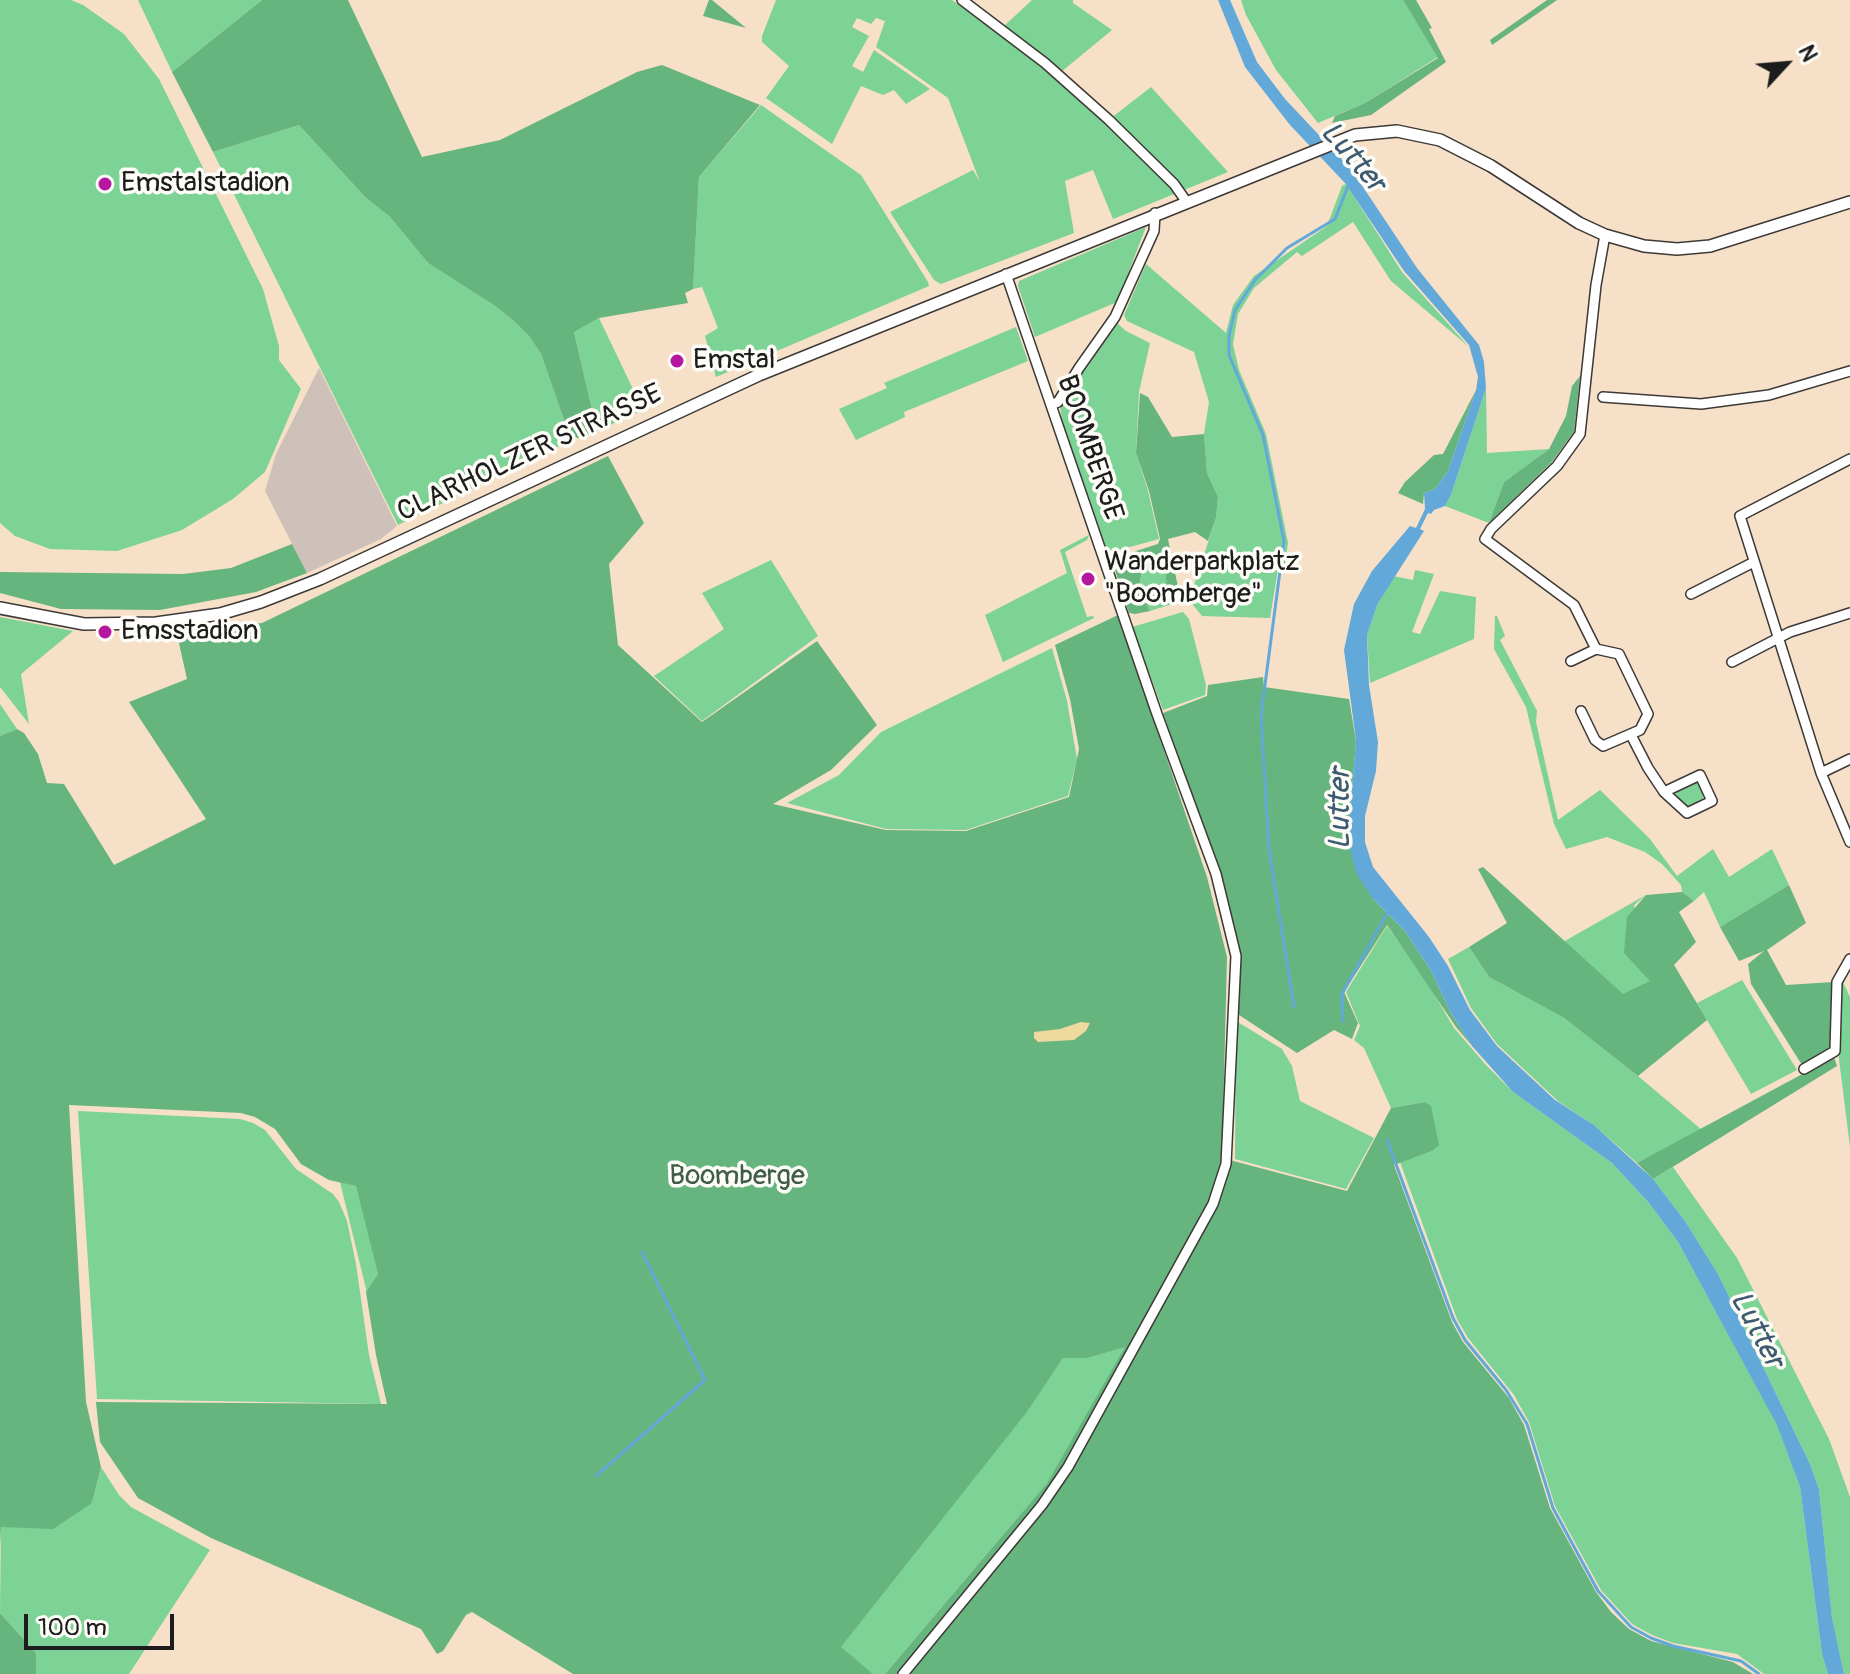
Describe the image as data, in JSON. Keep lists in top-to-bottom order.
{
  "streets": {
    "street": ["BOOMBERGE", "CLARHOLZER STRASSE"]
  },
  "crossings": [
    ["BOOMBERGE", "CLARHOLZER STRASSE"]
  ],
  "water": ["Lutter"],
  "parks": ["Boomberge"],
  "places": [
    "Emstalstadion",
    "Emstal",
    "Wanderparkplatz \"Boomberge\"",
    "Emsstadion"
  ],
  "scale_bar": "100 m",
  "north": "top right"
}
